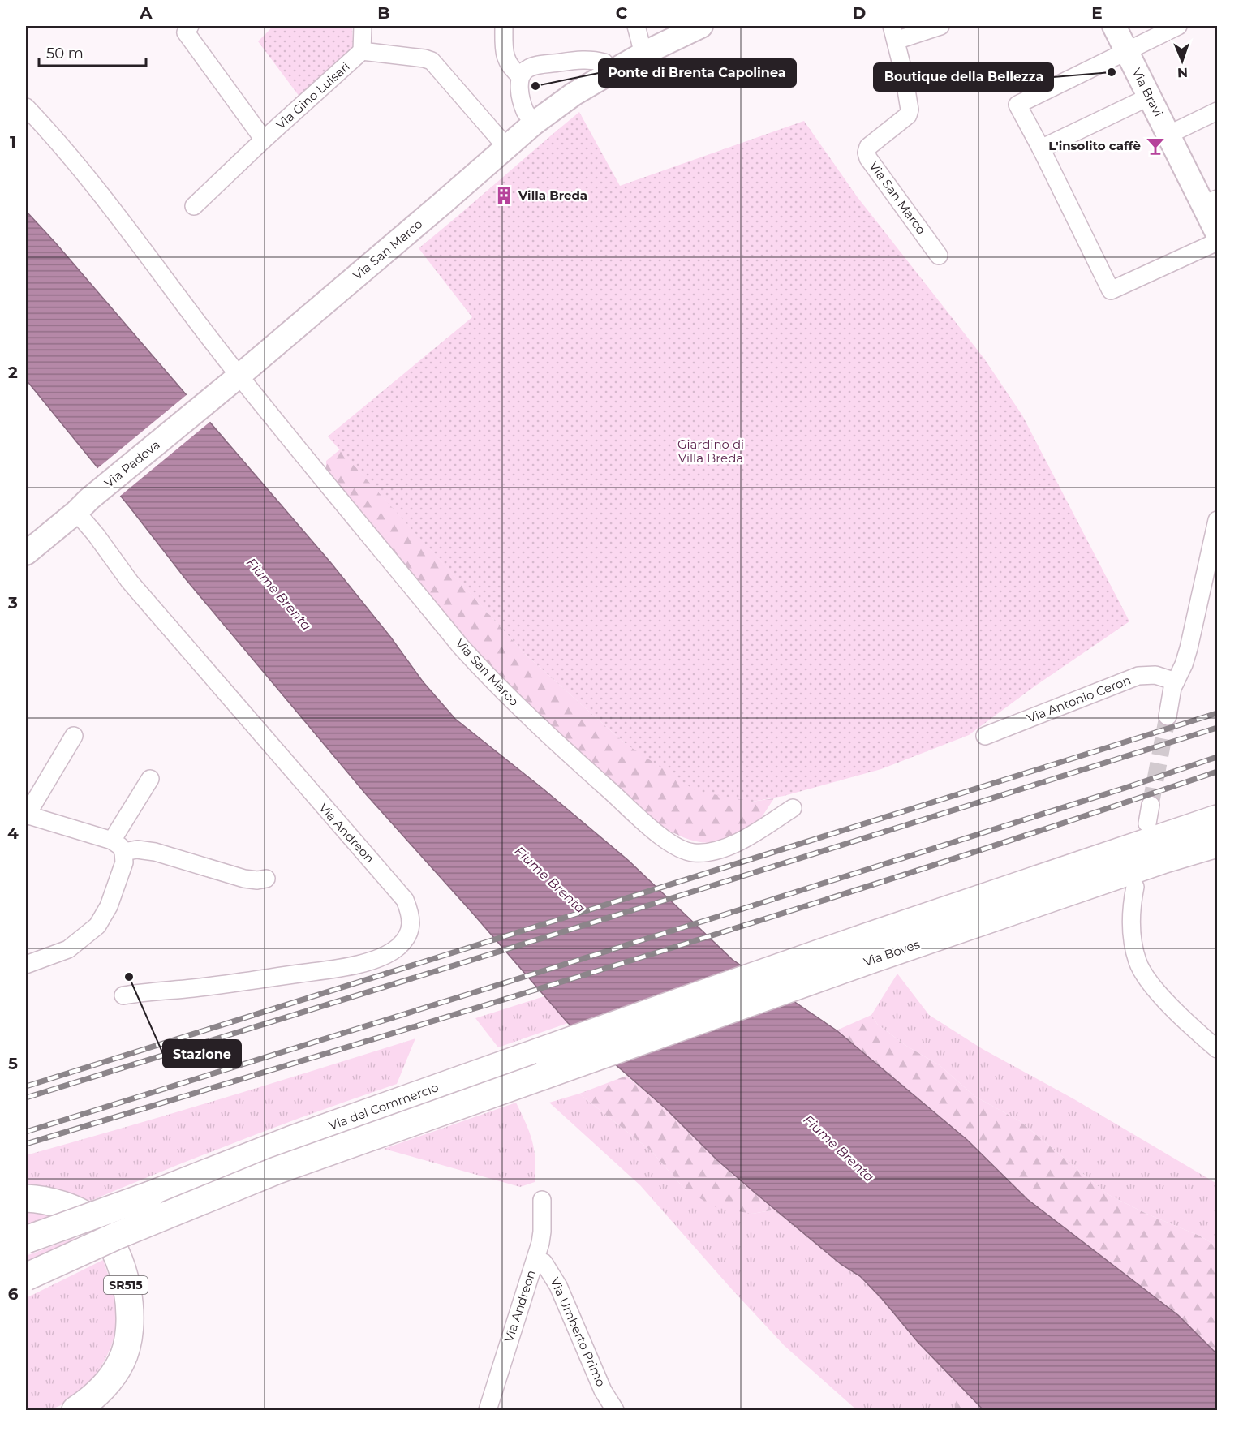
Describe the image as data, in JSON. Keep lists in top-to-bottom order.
{
  "streets": {
    "main road": [
      "Via Bravi",
      "Via San Marco",
      "Via Padova",
      "Via Boves",
      "Via del Commercio",
      "SR515"
    ],
    "street": [
      "Via Gino Luisari",
      "Via Antonio Ceron",
      "Via Andreon",
      "Via Umberto Primo"
    ]
  },
  "crossings": [
    ["Via San Marco", "Via Padova"],
    ["Via Padova", "Via Andreon"],
    ["Via Andreon", "Via Umberto Primo"],
    ["Via Boves", "Via del Commercio"]
  ],
  "water": ["Fiume Brenta"],
  "parks": ["Giardino di Villa Breda"],
  "places": {
    "other": ["Boutique della Bellezza", "Ponte di Brenta Capolinea", "Stazione"],
    "bar": ["L'insolito caffè"],
    "building": ["Villa Breda"]
  },
  "scale_bar": "50 m",
  "north": "bottom",
  "grid": {
    "columns": [
      "A",
      "B",
      "C",
      "D",
      "E"
    ],
    "rows": [
      "1",
      "2",
      "3",
      "4",
      "5",
      "6"
    ]
  }
}
